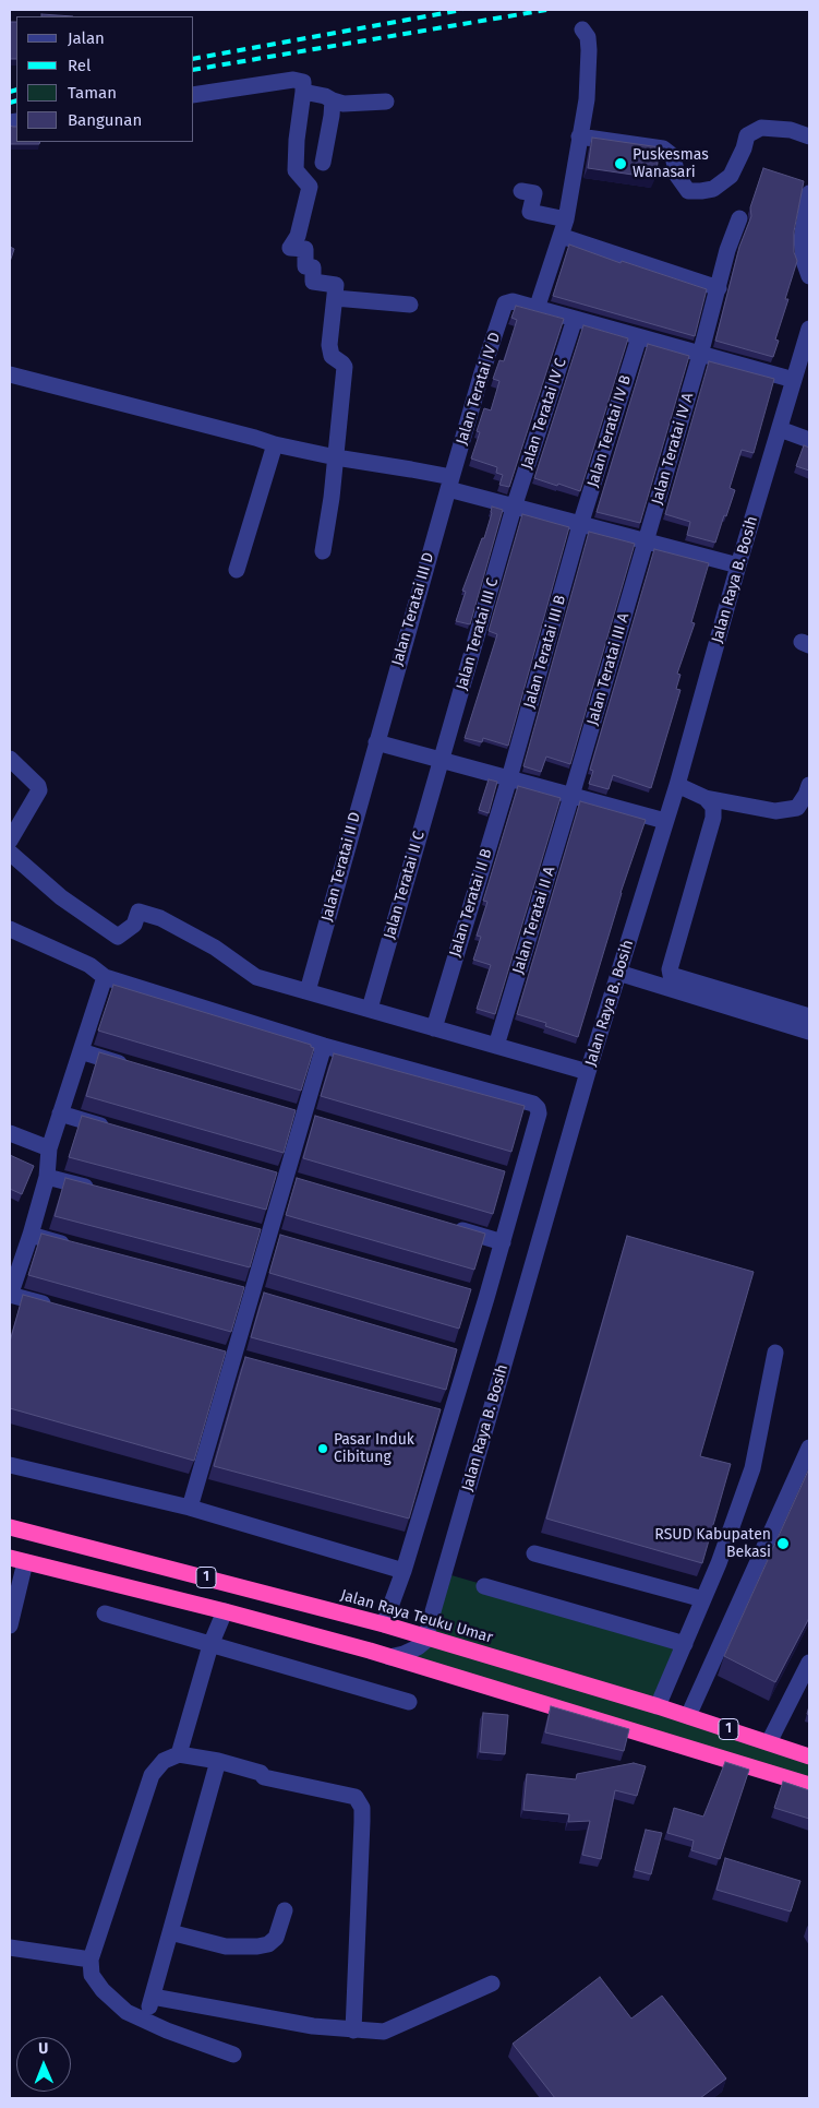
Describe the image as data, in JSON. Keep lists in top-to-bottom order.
{
  "streets": {
    "highway": ["1", "Jalan Raya Teuku Umar"],
    "street": [
      "Jalan Teratai IV D",
      "Jalan Teratai IV C",
      "Jalan Teratai IV B",
      "Jalan Teratai IV A",
      "Jalan Raya B. Bosih",
      "Jalan Teratai III D",
      "Jalan Teratai III C",
      "Jalan Teratai III B",
      "Jalan Teratai III A",
      "Jalan Teratai II D",
      "Jalan Teratai II C",
      "Jalan Teratai II B",
      "Jalan Teratai II A"
    ]
  },
  "crossings": [
    ["Jalan Teratai IV D", "Jalan Teratai III D"],
    ["Jalan Teratai IV C", "Jalan Teratai III C"],
    ["Jalan Teratai IV B", "Jalan Teratai III B"],
    ["Jalan Teratai IV A", "Jalan Teratai III A"],
    ["Jalan Raya B. Bosih", "Jalan Raya Teuku Umar"],
    ["Jalan Teratai III D", "Jalan Teratai II D"],
    ["Jalan Teratai III C", "Jalan Teratai II C"],
    ["Jalan Teratai III B", "Jalan Teratai II B"],
    ["Jalan Teratai III A", "Jalan Teratai II A"]
  ],
  "places": ["Puskesmas Wanasari", "Pasar Induk Cibitung", "RSUD Kabupaten Bekasi"],
  "legend": [
    "Jalan",
    "Rel",
    "Taman",
    "Bangunan"
  ],
  "north": "top"
}
